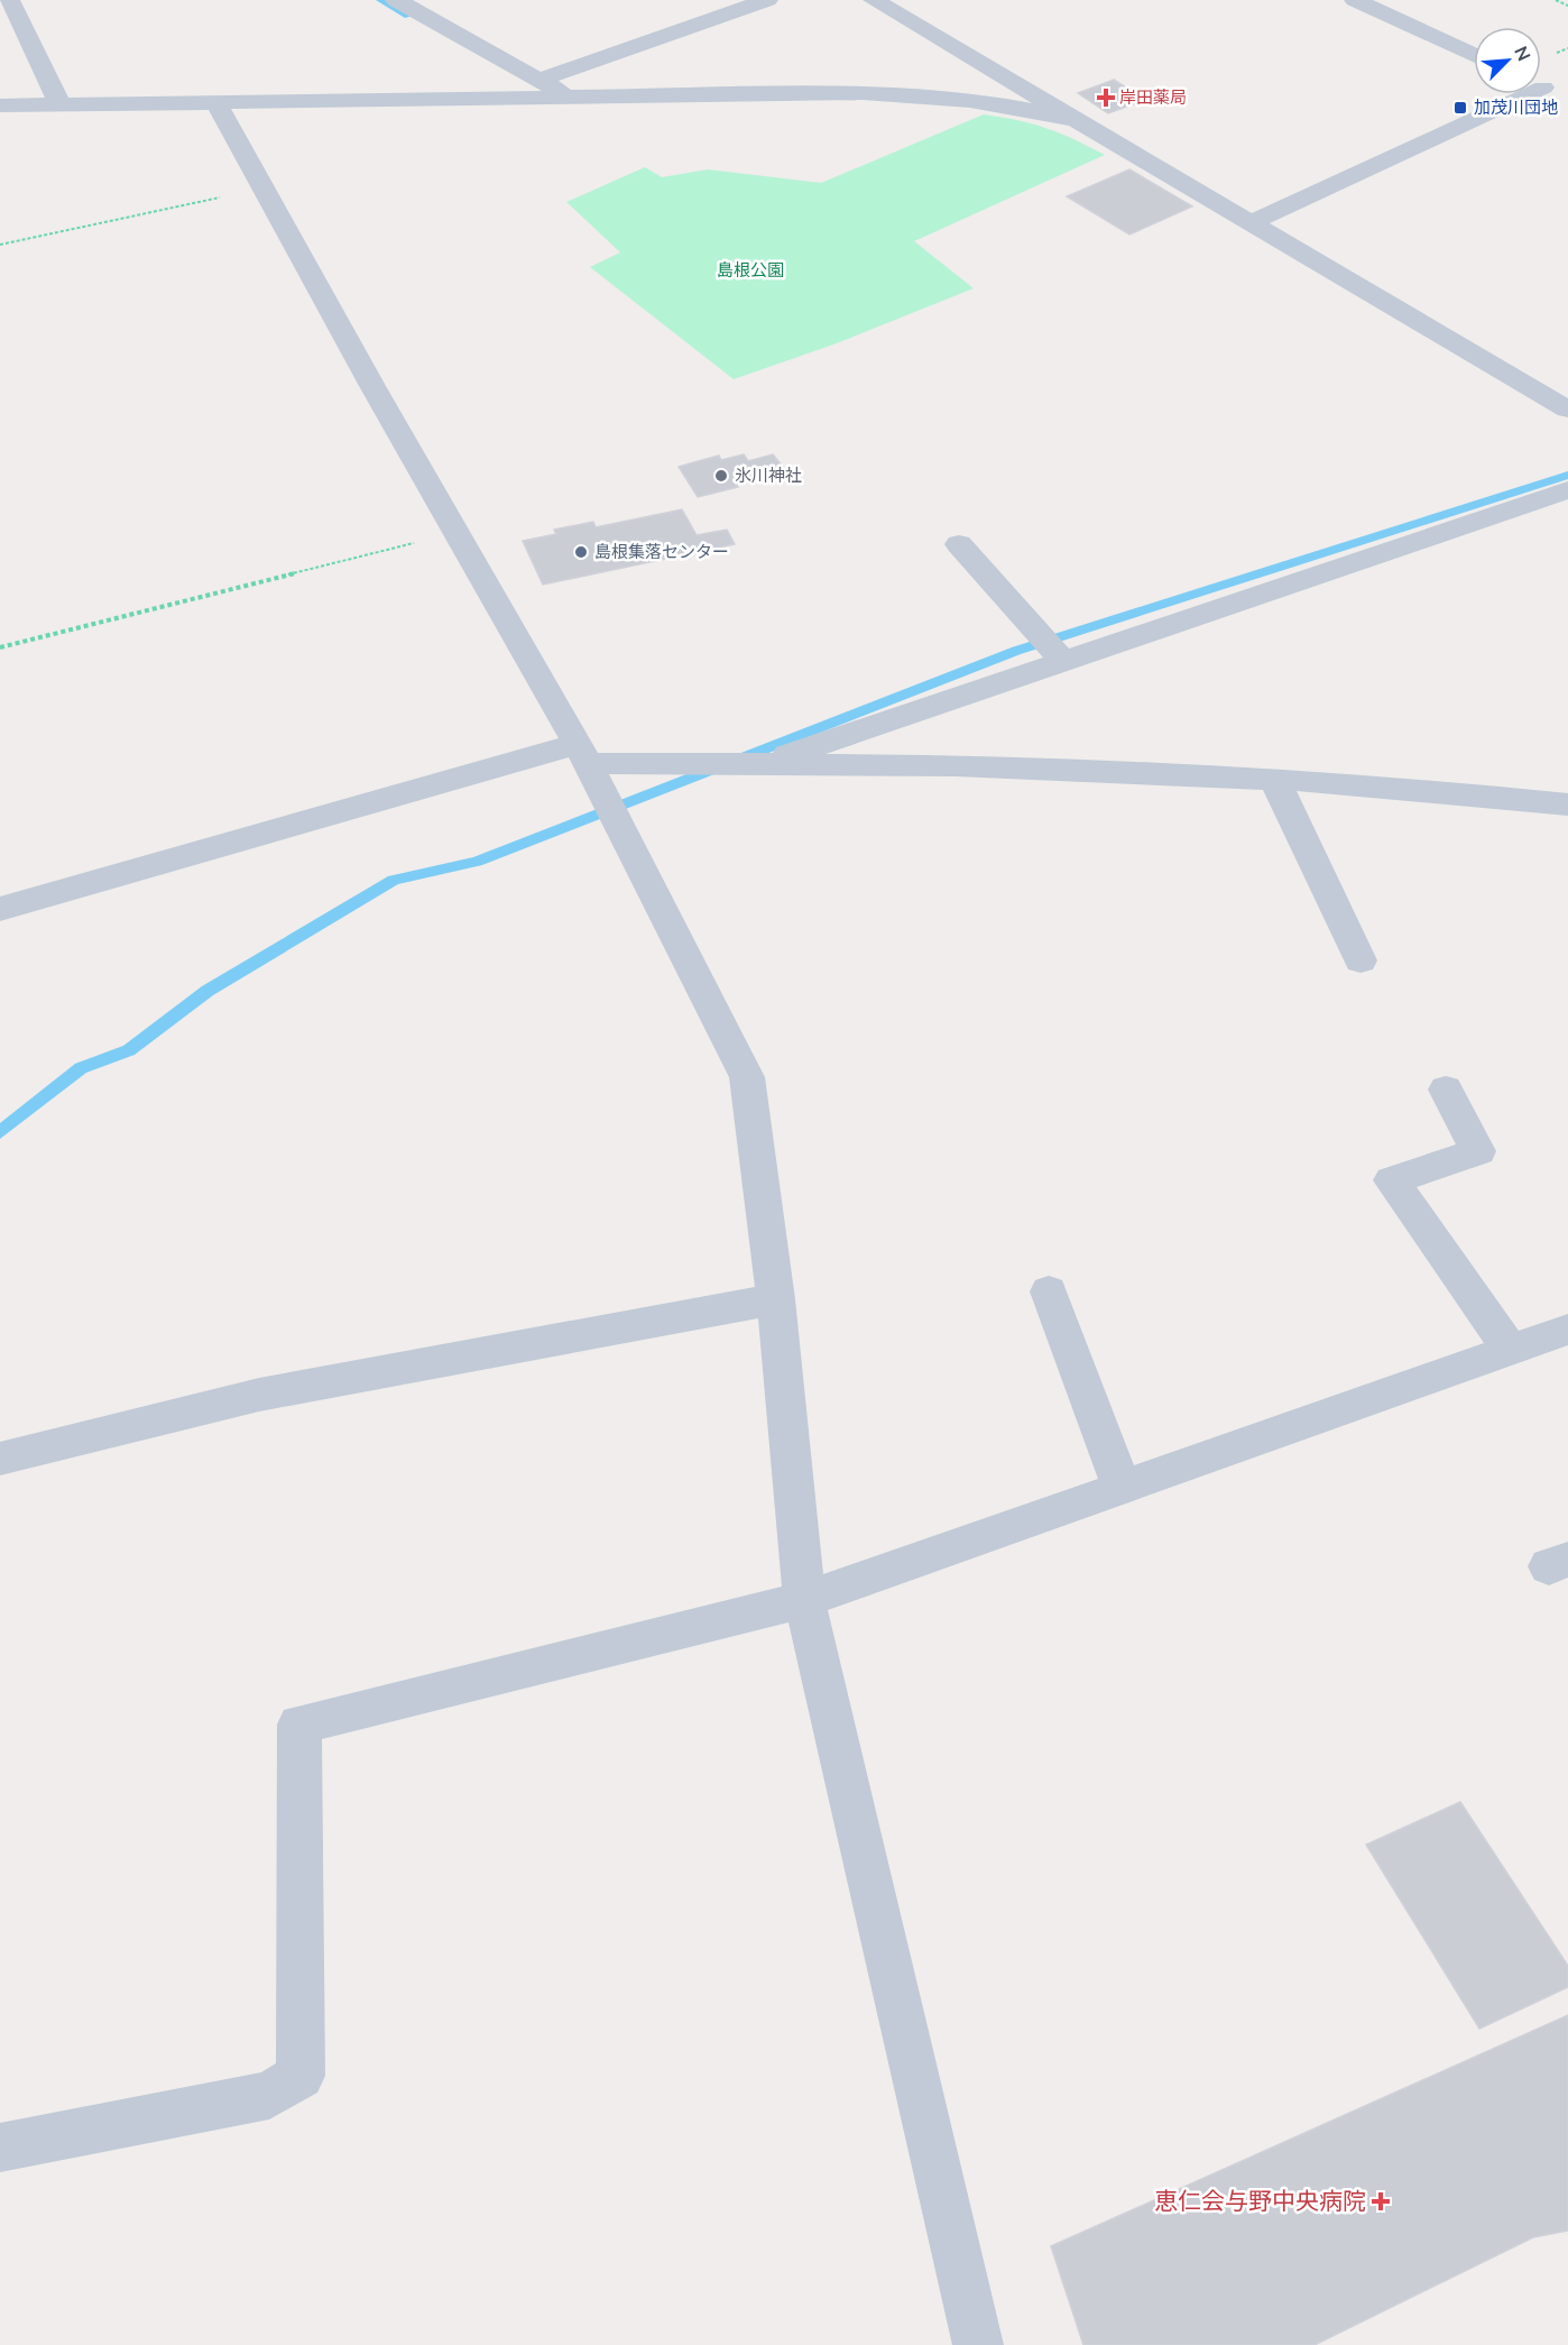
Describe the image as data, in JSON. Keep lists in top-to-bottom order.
{
  "parks": ["島根公園"],
  "places": {
    "health": ["岸田薬局", "恵仁会与野中央病院"],
    "transit": ["加茂川団地"],
    "other": ["氷川神社", "島根集落センター"]
  },
  "north": "top right"
}
